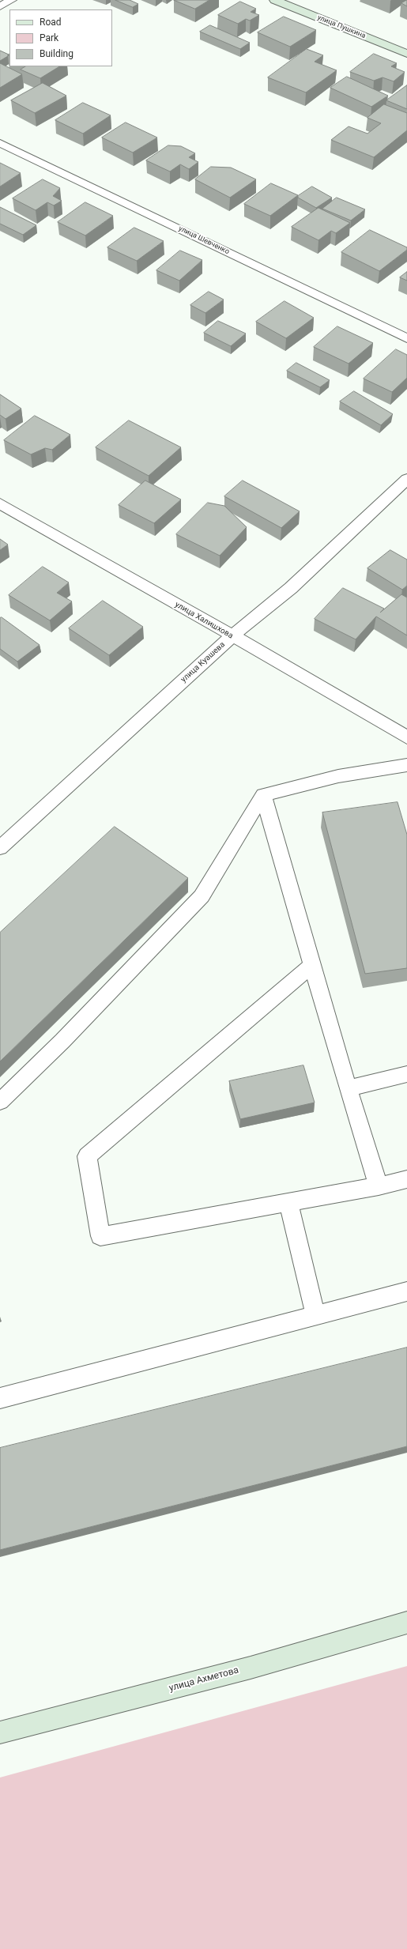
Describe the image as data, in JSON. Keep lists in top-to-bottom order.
{
  "streets": {
    "main road": ["улица Пушкина", "улица Ахметова"],
    "street": ["улица Шевченко", "улица Халишхова", "улица Куашева"]
  },
  "crossings": [
    ["улица Халишхова", "улица Куашева"]
  ],
  "legend": ["Road", "Park", "Building"]
}
